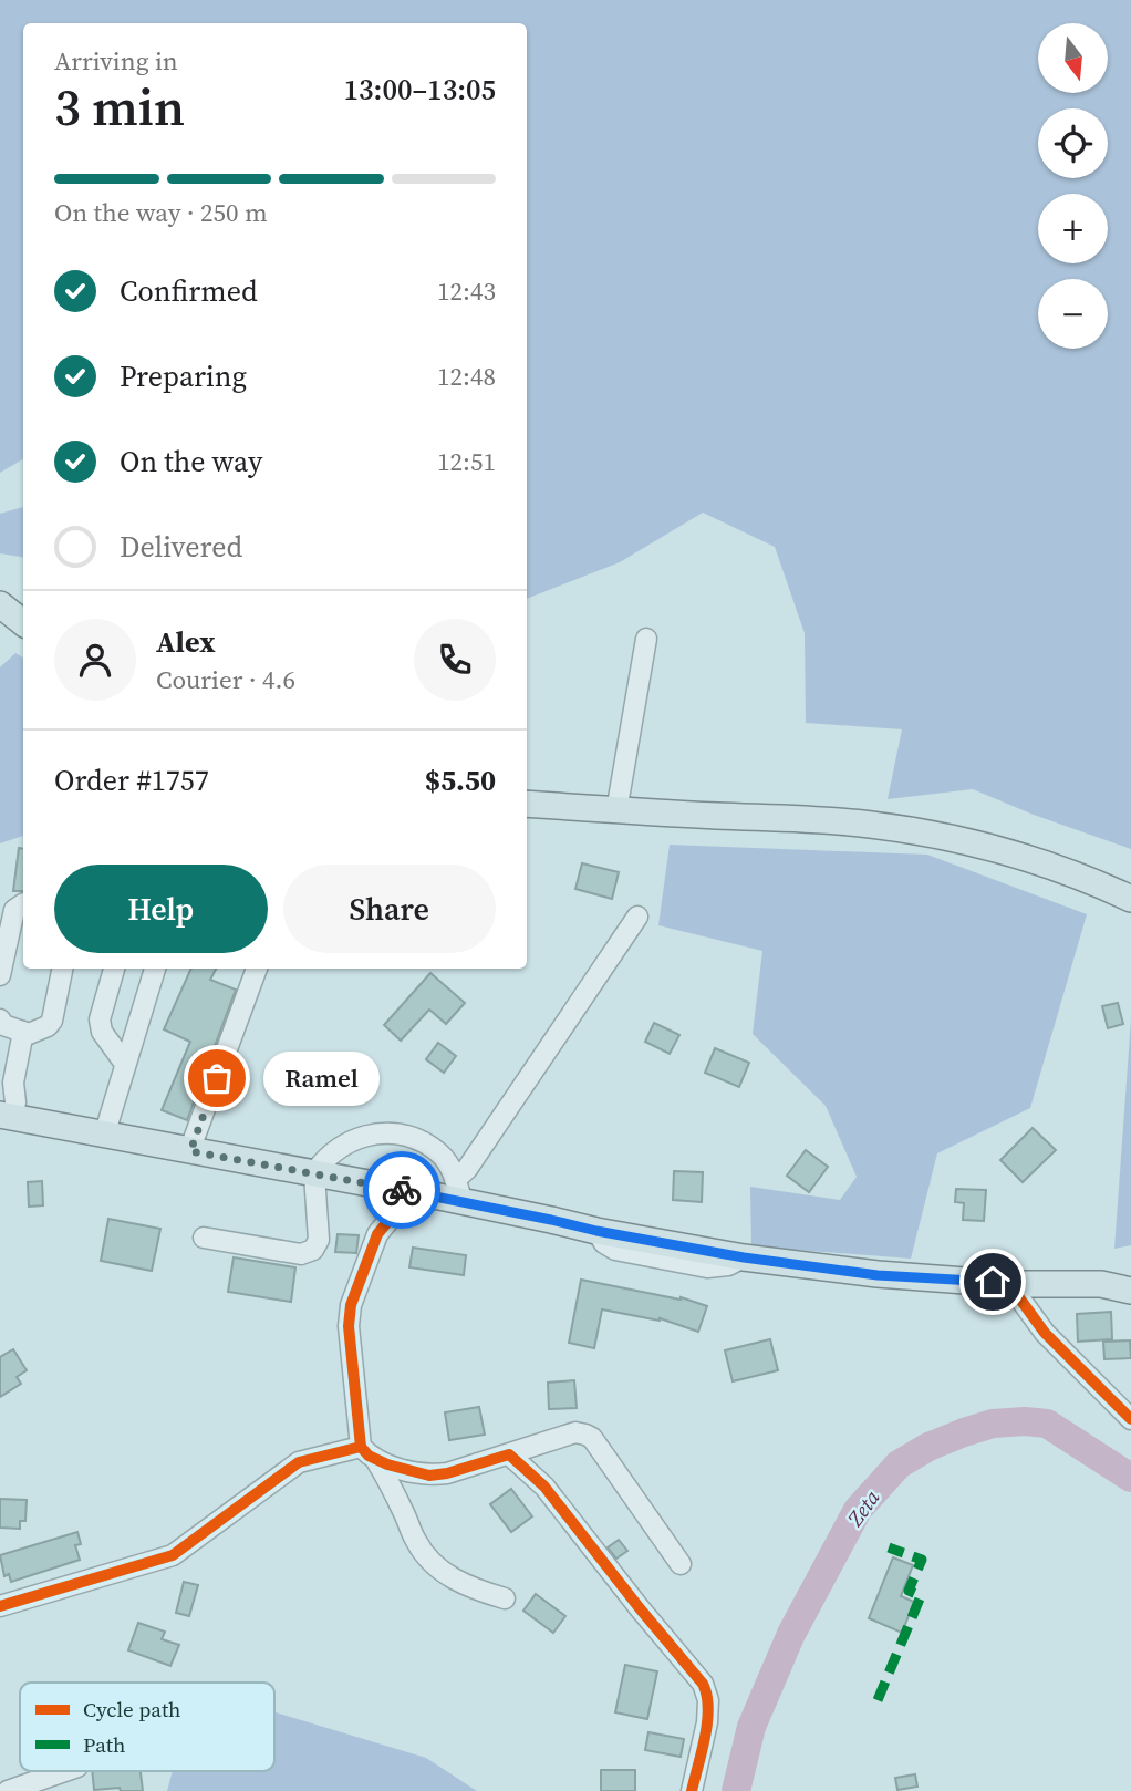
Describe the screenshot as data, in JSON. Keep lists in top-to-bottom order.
{
  "water": ["Zeta"],
  "places": ["Ramel"],
  "legend": ["Cycle path", "Path"],
  "north": "bottom",
  "page": {
    "map_buttons": ["+", "−"],
    "heading": ["3 min", "Arriving in", "13:00–13:05"],
    "panel": [
      "Alex",
      "Courier · 4.6",
      "Order #1757",
      "$5.50"
    ],
    "bar": "On the way · 250 m",
    "list": [
      ["Confirmed", "12:43"],
      ["Preparing", "12:48"],
      ["On the way", "12:51"],
      "Delivered"
    ],
    "buttons": ["Help", "Share"],
    "bubble": "Ramel"
  }
}
